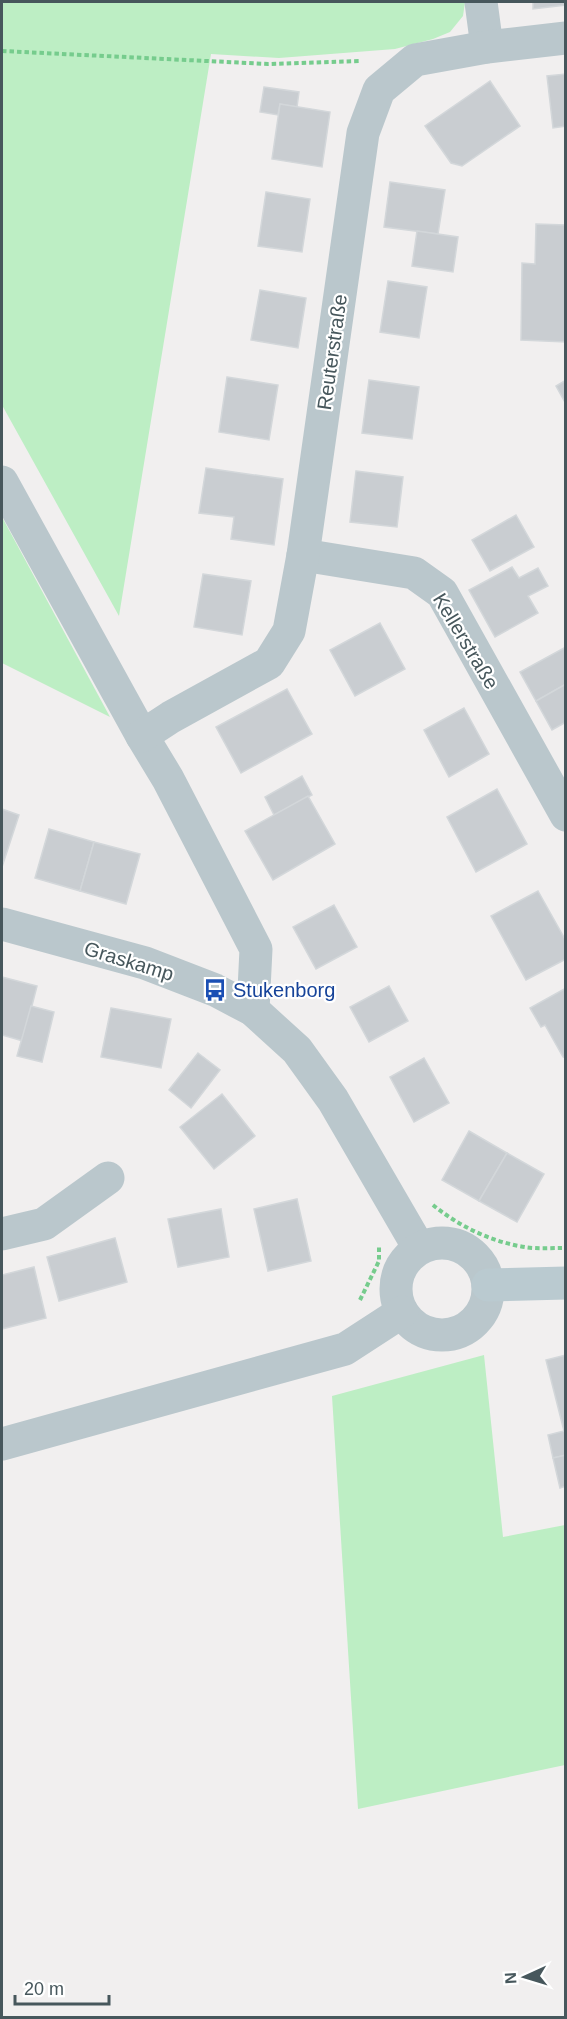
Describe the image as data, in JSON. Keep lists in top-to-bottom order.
{
  "streets": {
    "street": ["Reuterstraße", "Kellerstraße", "Graskamp"]
  },
  "crossings": [
    ["Reuterstraße", "Kellerstraße"]
  ],
  "places": {
    "bus stop": ["Stukenborg"]
  },
  "scale_bar": "20 m",
  "north": "left"
}
